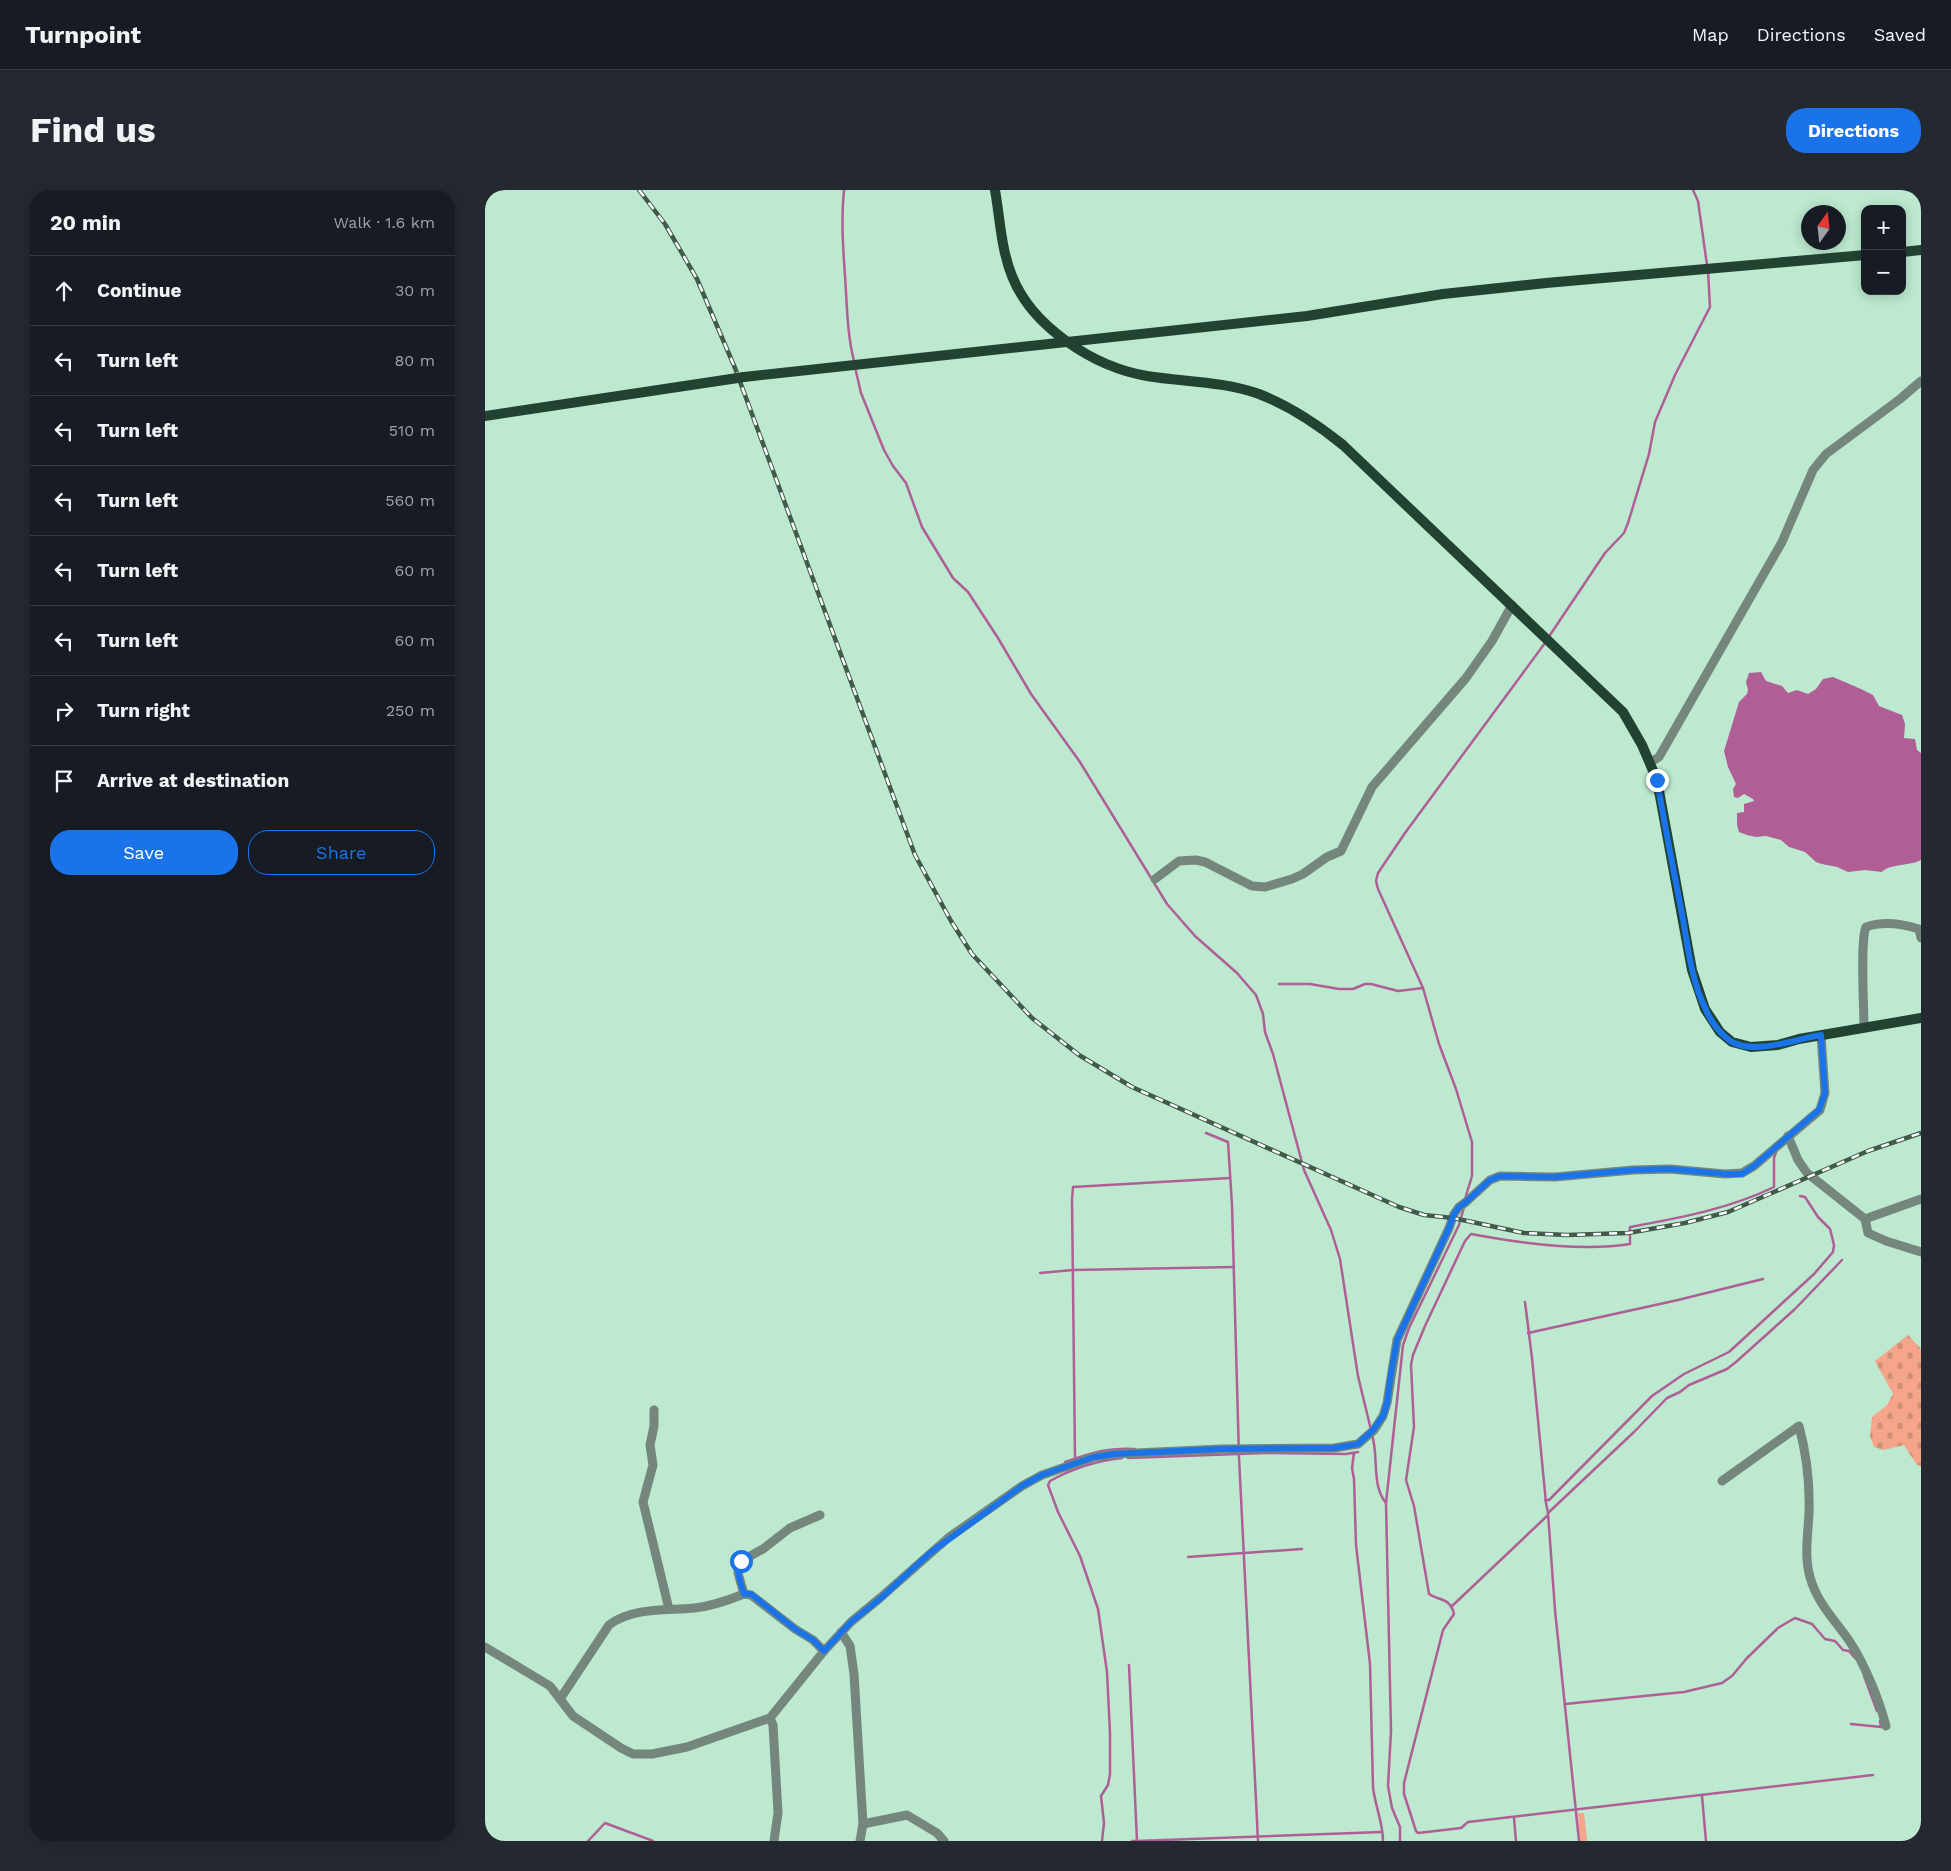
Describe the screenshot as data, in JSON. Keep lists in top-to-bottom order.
{
  "north": "top",
  "page": {
    "header": "Turnpoint",
    "nav": ["Map", "Directions", "Saved"],
    "buttons": [
      "Directions",
      ["Save", "Share"]
    ],
    "title": "Find us",
    "heading": ["20 min", "Walk · 1.6 km"],
    "map_buttons": ["+", "−"],
    "list": [
      ["Continue", "30 m"],
      ["Turn left", "80 m"],
      ["Turn left", "510 m"],
      ["Turn left", "560 m"],
      ["Turn left", "60 m"],
      ["Turn left", "60 m"],
      ["Turn right", "250 m"],
      "Arrive at destination"
    ]
  }
}
